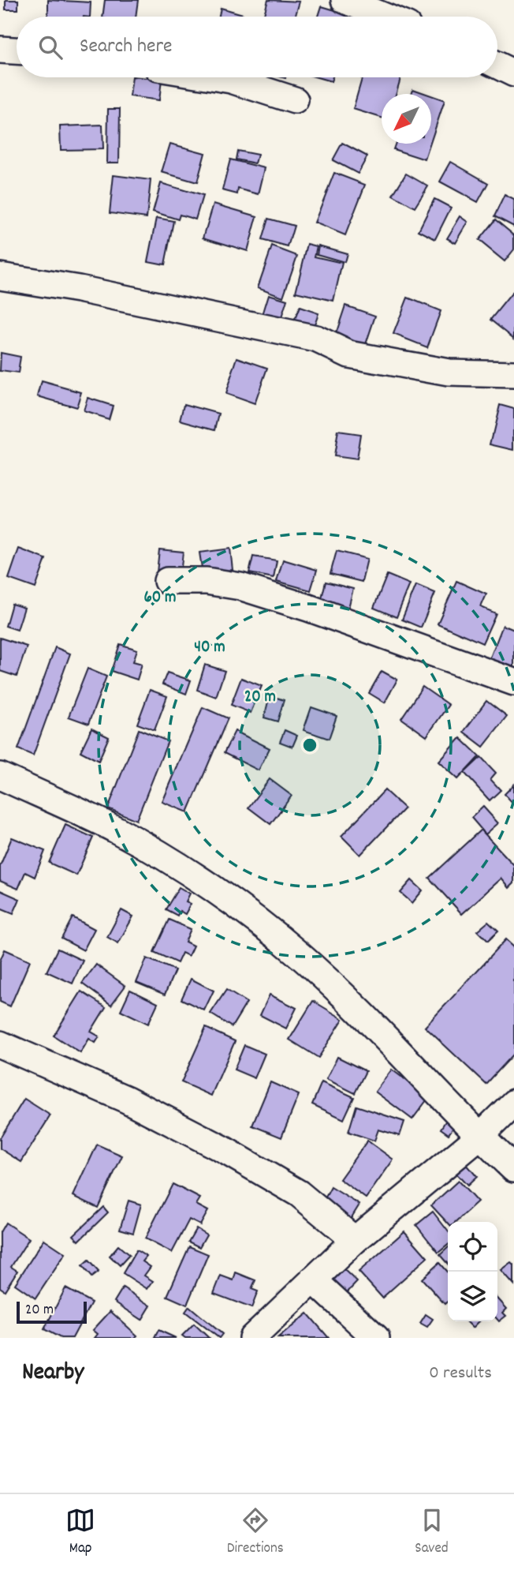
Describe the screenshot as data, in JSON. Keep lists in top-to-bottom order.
{
  "scale_bar": "20 m",
  "north": "bottom left",
  "page": {
    "search": "Search here",
    "scale": "20 m",
    "heading": ["Nearby", "0 results"],
    "nav": ["Map", "Directions", "Saved"]
  },
  "rings": ["60 m", "40 m", "20 m"]
}
